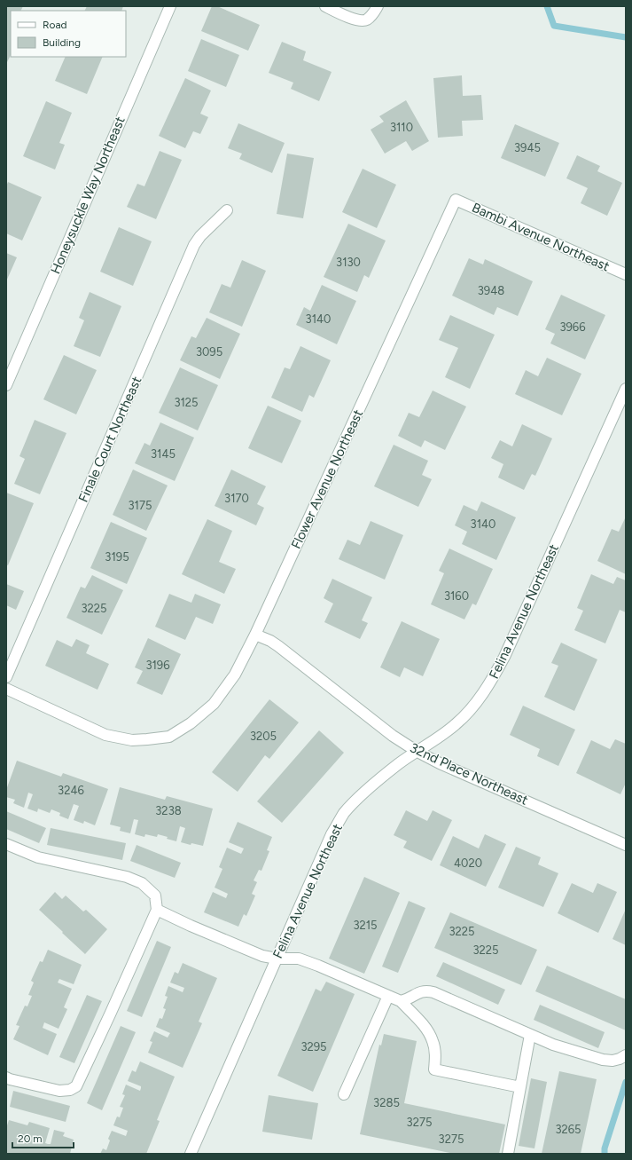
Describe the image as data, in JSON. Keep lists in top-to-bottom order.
{
  "streets": {
    "street": [
      "Honeysuckle Way Northeast",
      "Bambi Avenue Northeast",
      "Finale Court Northeast",
      "Flower Avenue Northeast",
      "Felina Avenue Northeast",
      "32nd Place Northeast"
    ]
  },
  "crossings": [
    ["Bambi Avenue Northeast", "Flower Avenue Northeast"],
    ["Flower Avenue Northeast", "32nd Place Northeast"],
    ["Felina Avenue Northeast", "32nd Place Northeast"]
  ],
  "house_numbers": [
    "3110",
    "3945",
    "3130",
    "3948",
    "3140",
    "3966",
    "3095",
    "3125",
    "3145",
    "3170",
    "3175",
    "3140",
    "3195",
    "3160",
    "3225",
    "3196",
    "3205",
    "3246",
    "3238",
    "4020",
    "3215",
    "3225",
    "3225",
    "3295",
    "3285",
    "3275",
    "3265",
    "3275"
  ],
  "legend": ["Road", "Building"],
  "scale_bar": "20 m"
}
